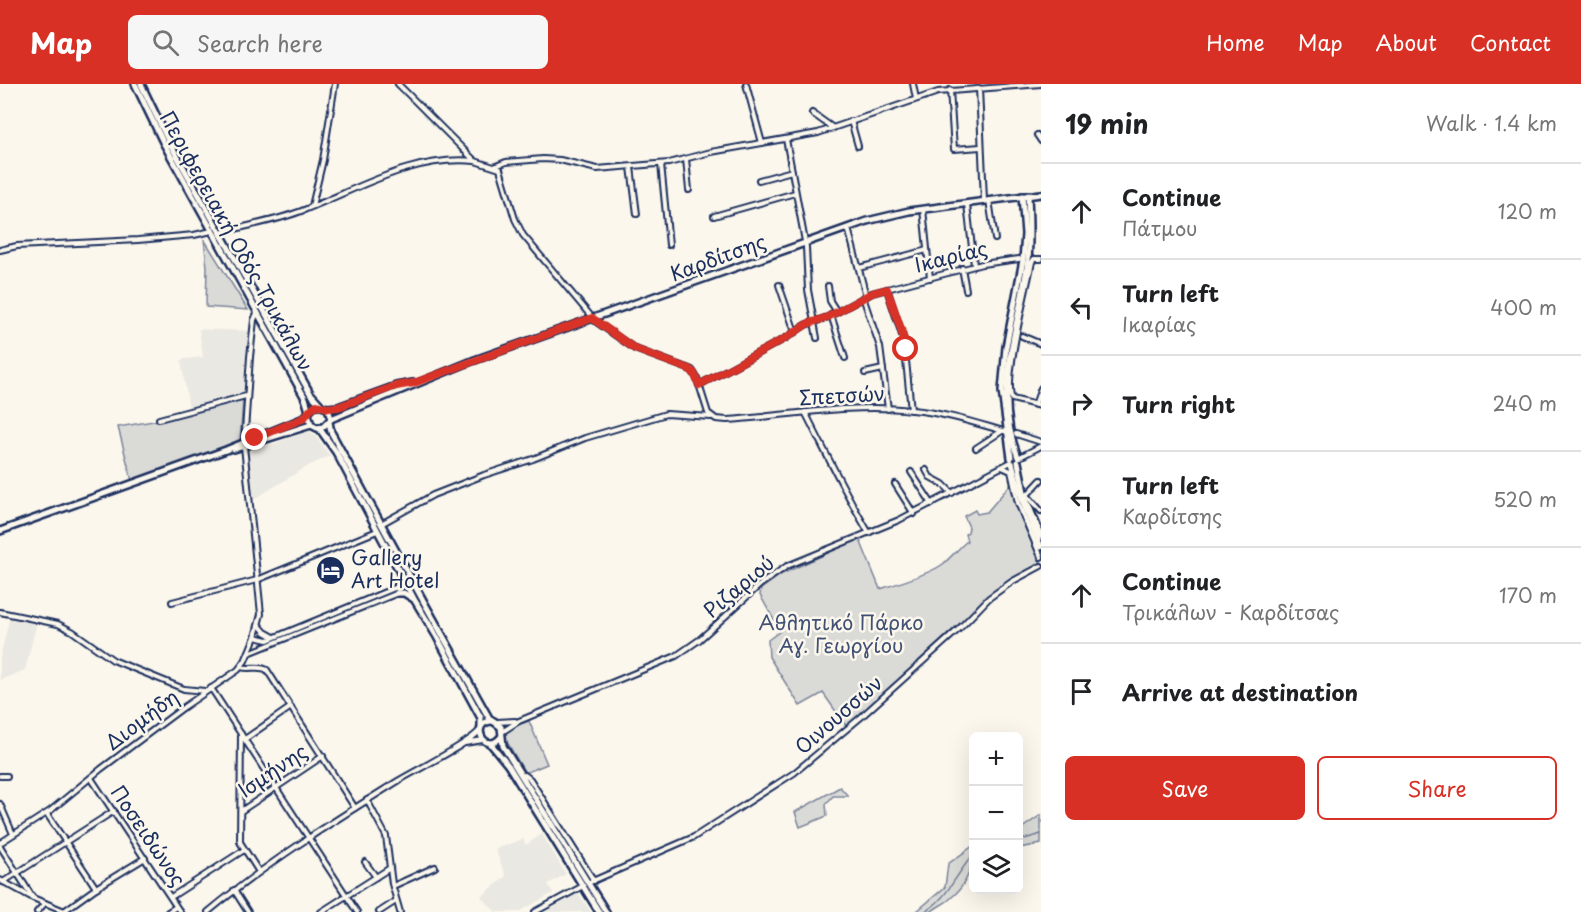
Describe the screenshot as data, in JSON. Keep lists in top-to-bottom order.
{
  "streets": {
    "main road": ["Περιφερειακή Οδός Τρικάλων", "Καρδίτσης"],
    "street": [
      "Ικαρίας",
      "Σπετσών",
      "Ριζαριού",
      "Οινουσσών",
      "Διομήδη",
      "Ισμήνης",
      "Ποσειδώνος"
    ]
  },
  "crossings": [
    ["Περιφερειακή Οδός Τρικάλων", "Καρδίτσης"],
    ["Διομήδη", "Ποσειδώνος"]
  ],
  "parks": ["Αθλητικό Πάρκο Αγ. Γεωργίου"],
  "places": {
    "hotel": ["Gallery Art Hotel"]
  },
  "page": {
    "header": "Map",
    "search": "Search here",
    "nav": [
      "Home",
      "Map",
      "About",
      "Contact"
    ],
    "heading": ["19 min", "Walk · 1.4 km"],
    "list": [
      ["Continue", "Πάτμου", "120 m"],
      ["Turn left", "Ικαρίας", "400 m"],
      ["Turn right", "240 m"],
      ["Turn left", "Καρδίτσης", "520 m"],
      ["Continue", "Τρικάλων - Καρδίτσας", "170 m"],
      "Arrive at destination"
    ],
    "map_buttons": ["+", "−"],
    "buttons": ["Save", "Share"]
  }
}
